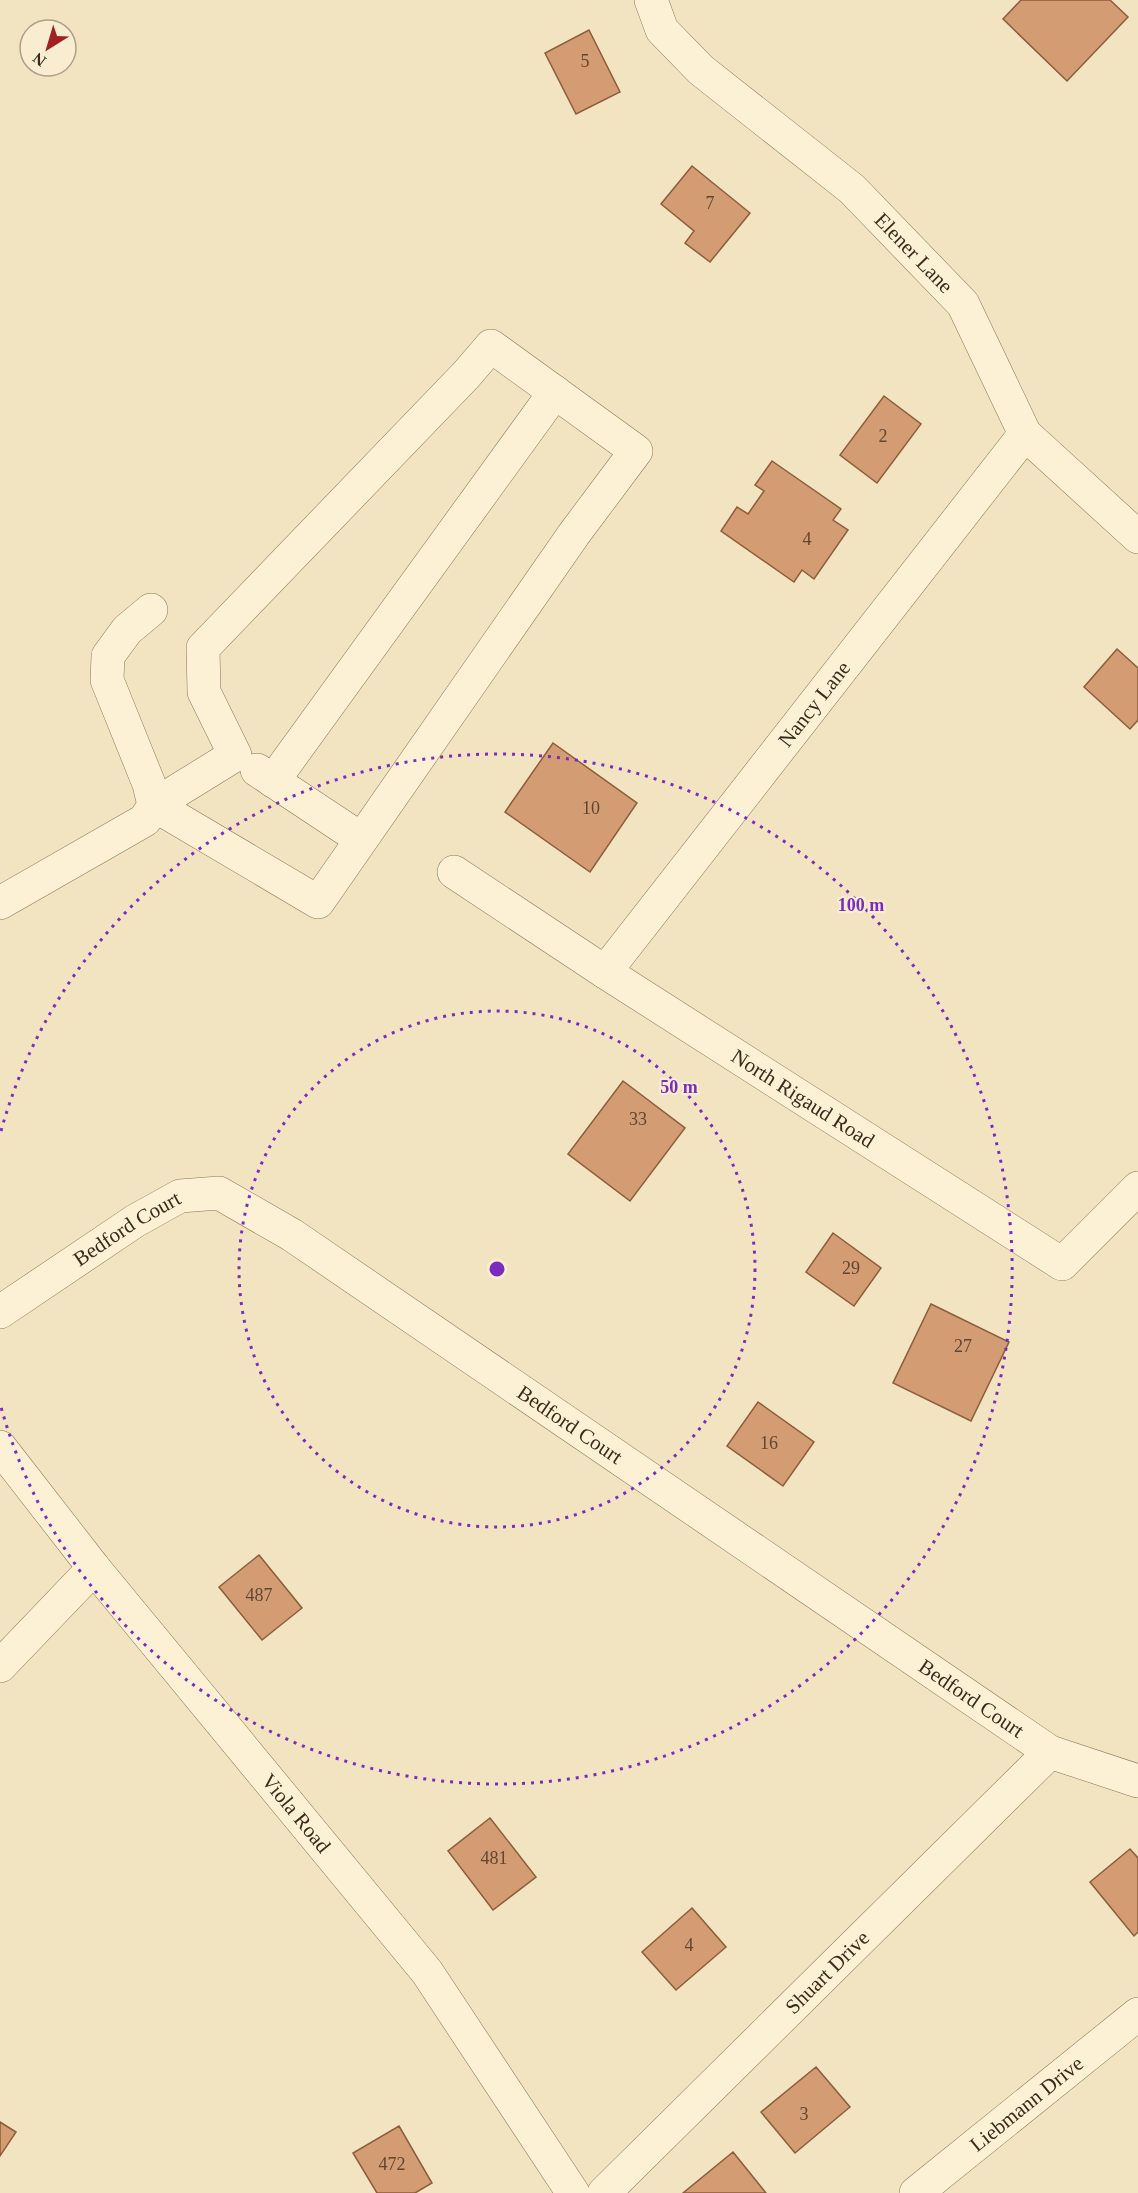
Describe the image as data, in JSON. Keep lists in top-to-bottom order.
{
  "streets": {
    "street": [
      "Elener Lane",
      "Nancy Lane",
      "North Rigaud Road",
      "Bedford Court",
      "Viola Road",
      "Shuart Drive",
      "Liebmann Drive"
    ]
  },
  "crossings": [
    ["Elener Lane", "Nancy Lane"],
    ["Nancy Lane", "North Rigaud Road"],
    ["Bedford Court", "Shuart Drive"]
  ],
  "house_numbers": [
    "5",
    "7",
    "2",
    "4",
    "10",
    "33",
    "29",
    "27",
    "16",
    "487",
    "481",
    "4",
    "3",
    "472"
  ],
  "north": "bottom left",
  "rings": ["100 m", "50 m"]
}
